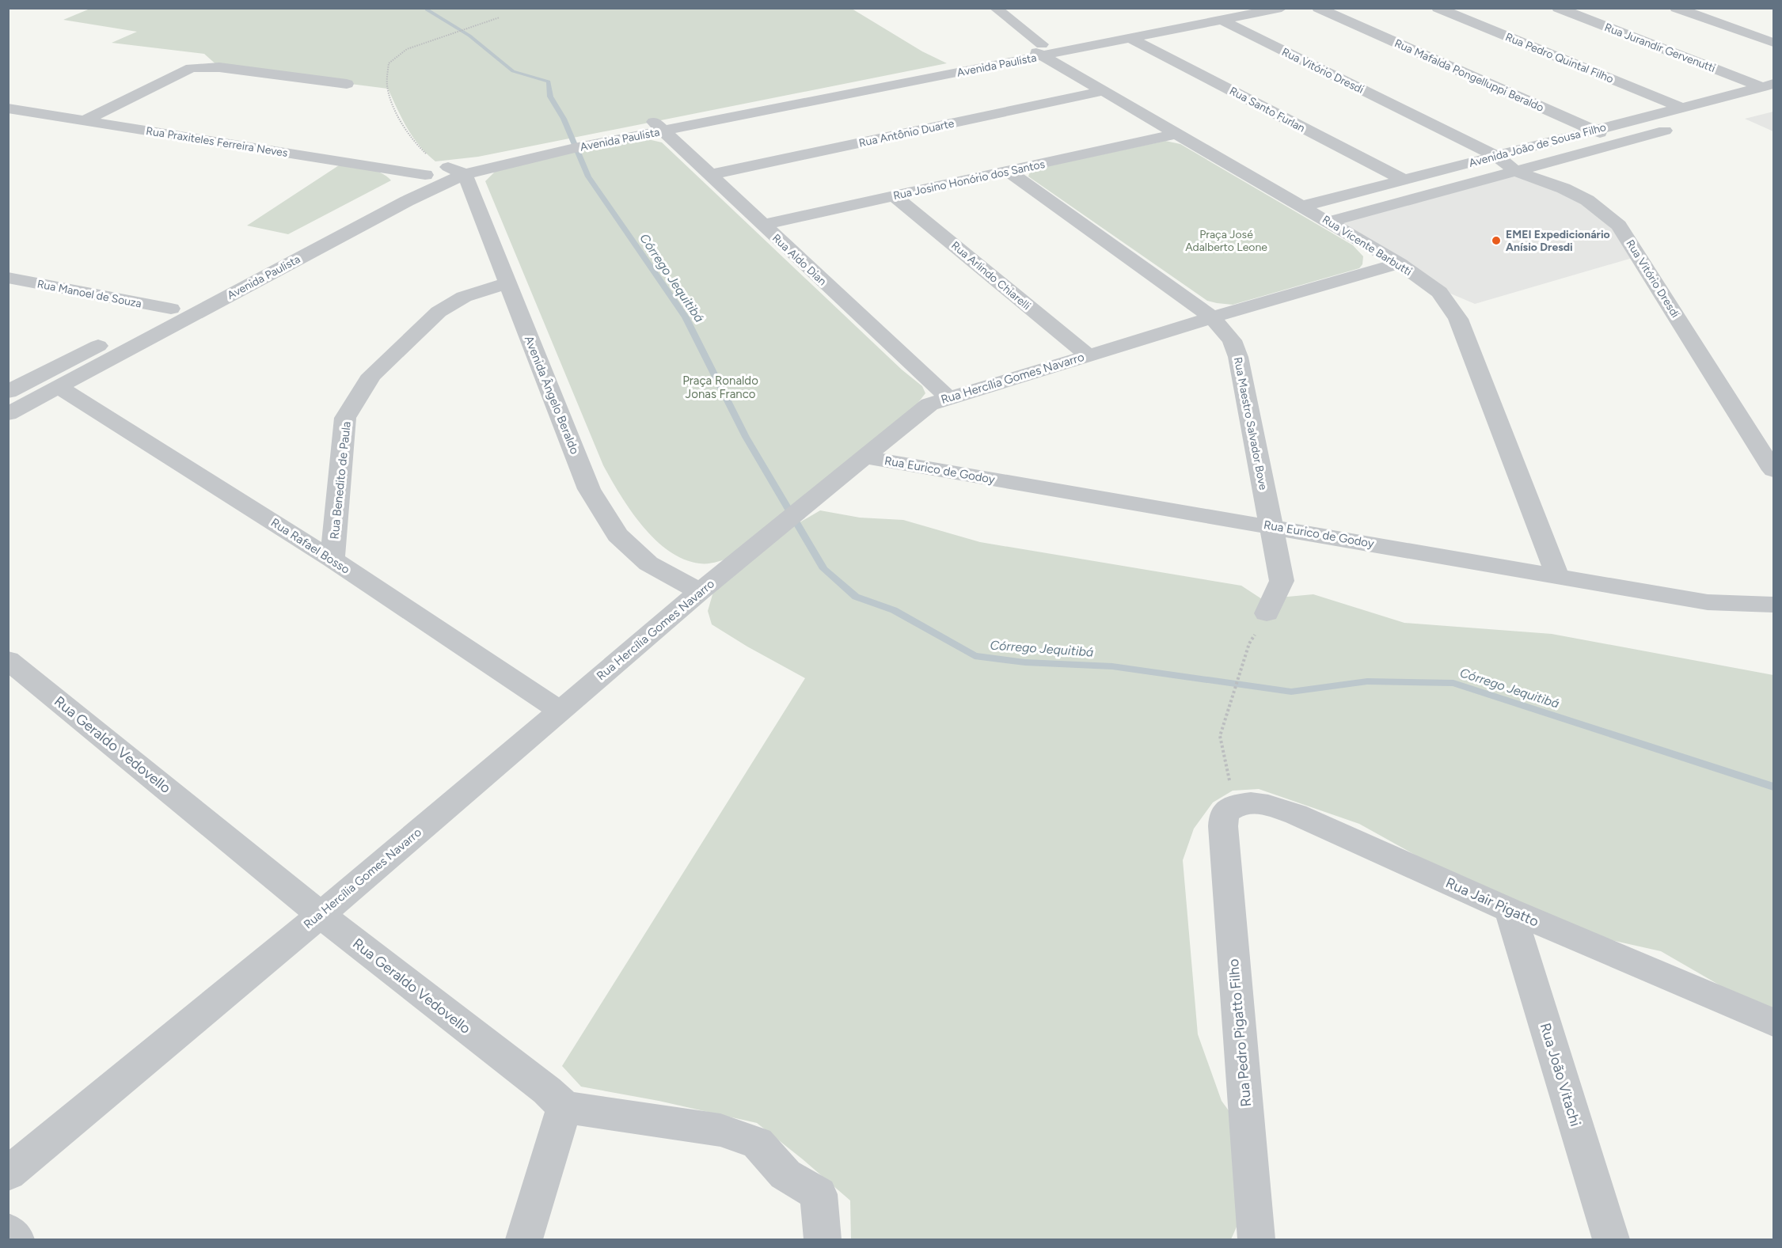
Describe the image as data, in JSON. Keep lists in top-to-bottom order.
{
  "streets": {
    "street": [
      "Rua Jurandir Gervenutti",
      "Rua Pedro Quintal Filho",
      "Avenida Paulista",
      "Rua Vitório Dresdi",
      "Rua Mafalda Pongelluppi Beraldo",
      "Rua Santo Furlan",
      "Rua Antônio Duarte",
      "Rua Praxiteles Ferreira Neves",
      "Avenida João de Sousa Filho",
      "Rua Josino Honório dos Santos",
      "Rua Vicente Barbutti",
      "Rua Aldo Dian",
      "Rua Arlindo Chiarelli",
      "Rua Manoel de Souza",
      "Rua Hercília Gomes Navarro",
      "Avenida Ângelo Beraldo",
      "Rua Maestro Salvador Bove",
      "Rua Eurico de Godoy",
      "Rua Benedito de Paula",
      "Rua Rafael Bosso",
      "Rua Geraldo Vedovello",
      "Rua Jair Pigatto",
      "Rua Pedro Pigatto Filho",
      "Rua João Vitachi"
    ]
  },
  "crossings": [
    ["Rua Jurandir Gervenutti", "Avenida João de Sousa Filho"],
    ["Rua Pedro Quintal Filho", "Avenida João de Sousa Filho"],
    ["Avenida Paulista", "Rua Vitório Dresdi"],
    ["Avenida Paulista", "Rua Santo Furlan"],
    ["Avenida Paulista", "Rua Praxiteles Ferreira Neves"],
    ["Avenida Paulista", "Rua Vicente Barbutti"],
    ["Avenida Paulista", "Rua Aldo Dian"],
    ["Avenida Paulista", "Rua Manoel de Souza"],
    ["Avenida Paulista", "Avenida Ângelo Beraldo"],
    ["Avenida Paulista", "Rua Rafael Bosso"],
    ["Rua Vitório Dresdi", "Avenida João de Sousa Filho"],
    ["Rua Mafalda Pongelluppi Beraldo", "Avenida João de Sousa Filho"],
    ["Rua Santo Furlan", "Avenida João de Sousa Filho"],
    ["Rua Antônio Duarte", "Rua Vicente Barbutti"],
    ["Rua Antônio Duarte", "Rua Aldo Dian"],
    ["Avenida João de Sousa Filho", "Rua Vicente Barbutti"],
    ["Rua Josino Honório dos Santos", "Rua Vicente Barbutti"],
    ["Rua Josino Honório dos Santos", "Rua Aldo Dian"],
    ["Rua Josino Honório dos Santos", "Rua Arlindo Chiarelli"],
    ["Rua Josino Honório dos Santos", "Rua Maestro Salvador Bove"],
    ["Rua Vicente Barbutti", "Rua Hercília Gomes Navarro"],
    ["Rua Vicente Barbutti", "Rua Eurico de Godoy"],
    ["Rua Aldo Dian", "Rua Hercília Gomes Navarro"],
    ["Rua Arlindo Chiarelli", "Rua Hercília Gomes Navarro"],
    ["Rua Hercília Gomes Navarro", "Avenida Ângelo Beraldo"],
    ["Rua Hercília Gomes Navarro", "Rua Maestro Salvador Bove"],
    ["Rua Hercília Gomes Navarro", "Rua Eurico de Godoy"],
    ["Rua Hercília Gomes Navarro", "Rua Rafael Bosso"],
    ["Rua Hercília Gomes Navarro", "Rua Geraldo Vedovello"],
    ["Avenida Ângelo Beraldo", "Rua Benedito de Paula"],
    ["Rua Maestro Salvador Bove", "Rua Eurico de Godoy"],
    ["Rua Benedito de Paula", "Rua Rafael Bosso"],
    ["Rua Jair Pigatto", "Rua Pedro Pigatto Filho"],
    ["Rua Jair Pigatto", "Rua João Vitachi"]
  ],
  "water": ["Córrego Jequitibá"],
  "parks": ["Praça José Adalberto Leone", "Praça Ronaldo Jonas Franco"],
  "places": ["EMEI Expedicionário Anísio Dresdi"]
}
